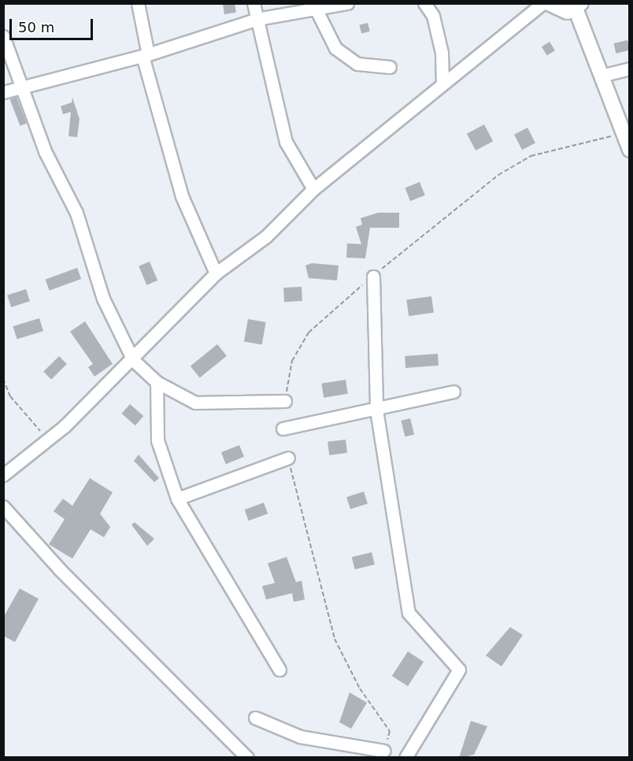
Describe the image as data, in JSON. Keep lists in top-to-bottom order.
{
  "scale_bar": "50 m"
}
